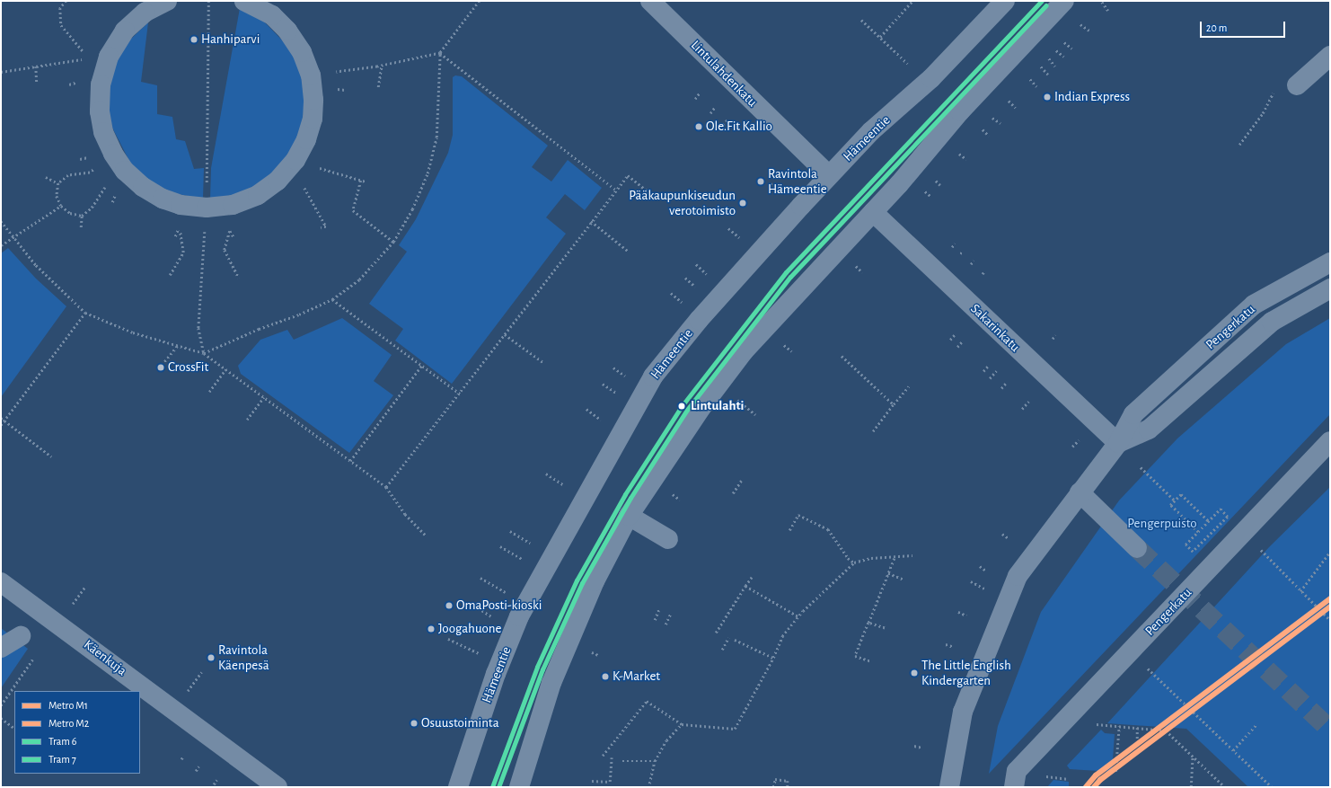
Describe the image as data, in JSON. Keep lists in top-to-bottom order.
{
  "streets": {
    "street": [
      "Lintulahdenkatu",
      "Hämeentie",
      "Pengerkatu",
      "Sakarinkatu",
      "Käenkuja"
    ]
  },
  "crossings": [
    ["Lintulahdenkatu", "Hämeentie"],
    ["Pengerkatu", "Sakarinkatu"]
  ],
  "parks": ["Pengerpuisto"],
  "places": [
    "Hanhiparvi",
    "Indian Express",
    "Ole.Fit Kallio",
    "Ravintola Hämeentie",
    "Pääkaupunkiseudun verotoimisto",
    "CrossFit",
    "Lintulahti",
    "OmaPosti-kioski",
    "Joogahuone",
    "Ravintola Käenpesä",
    "The Little English Kindergarten",
    "K-Market",
    "Osuustoiminta"
  ],
  "lines": [
    "tram line 6",
    "tram line 7",
    "metro line M1",
    "metro line M2"
  ],
  "legend": [
    "Metro M1",
    "Metro M2",
    "Tram 6",
    "Tram 7"
  ],
  "scale_bar": "20 m"
}
